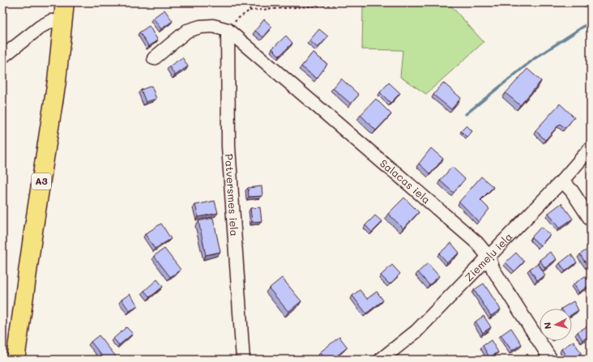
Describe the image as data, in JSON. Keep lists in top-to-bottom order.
{
  "streets": {
    "highway": ["A3"],
    "street": ["Salacas iela", "Patversmes iela", "Ziemeļu iela"]
  },
  "crossings": [
    ["Salacas iela", "Patversmes iela"],
    ["Salacas iela", "Ziemeļu iela"]
  ],
  "north": "left"
}
